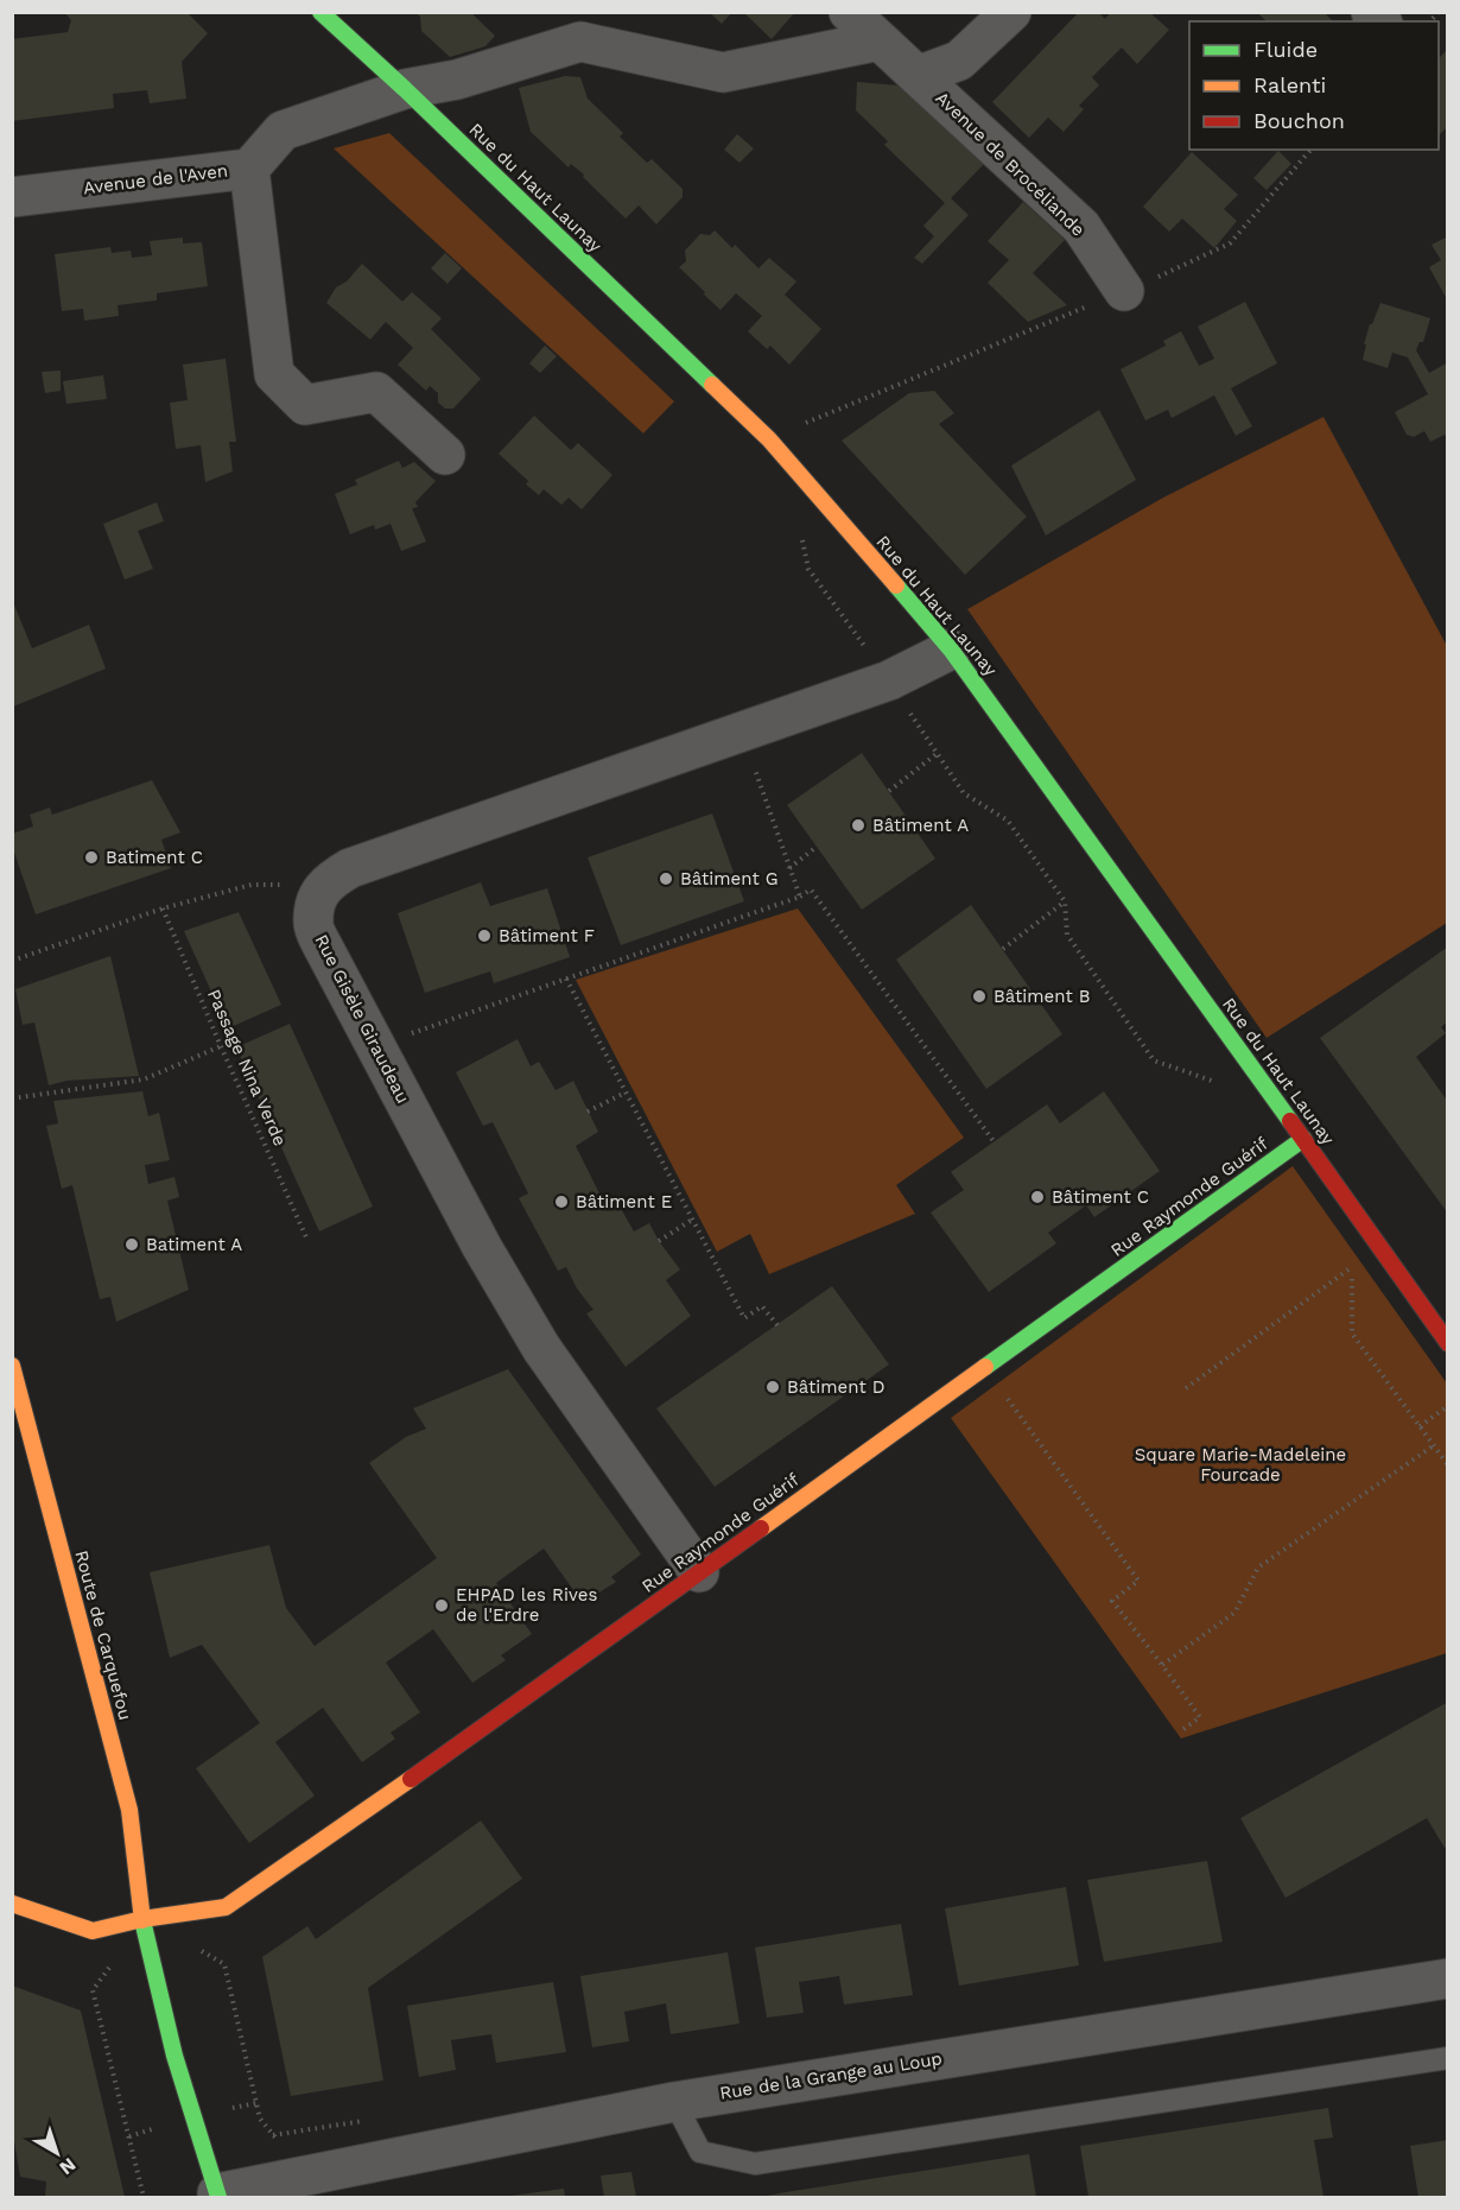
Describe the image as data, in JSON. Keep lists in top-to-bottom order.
{
  "streets": {
    "street": [
      "Avenue de Brocéliande",
      "Avenue de l'Aven",
      "Rue du Haut Launay",
      "Rue Gisèle Giraudeau",
      "Rue Raymonde Guérif",
      "Route de Carquefou",
      "Rue de la Grange au Loup"
    ],
    "path": ["Passage Nina Verde"]
  },
  "crossings": [
    ["Avenue de l'Aven", "Rue du Haut Launay"],
    ["Rue du Haut Launay", "Rue Raymonde Guérif"],
    ["Rue Gisèle Giraudeau", "Rue Raymonde Guérif"],
    ["Rue Raymonde Guérif", "Route de Carquefou"],
    ["Route de Carquefou", "Rue de la Grange au Loup"]
  ],
  "parks": ["Square Marie-Madeleine Fourcade"],
  "places": [
    "Bâtiment A",
    "Batiment C",
    "Bâtiment G",
    "Bâtiment F",
    "Bâtiment B",
    "Bâtiment C",
    "Bâtiment E",
    "Batiment A",
    "Bâtiment D",
    "EHPAD les Rives de l'Erdre"
  ],
  "legend": ["Fluide", "Ralenti", "Bouchon"],
  "north": "bottom right"
}
